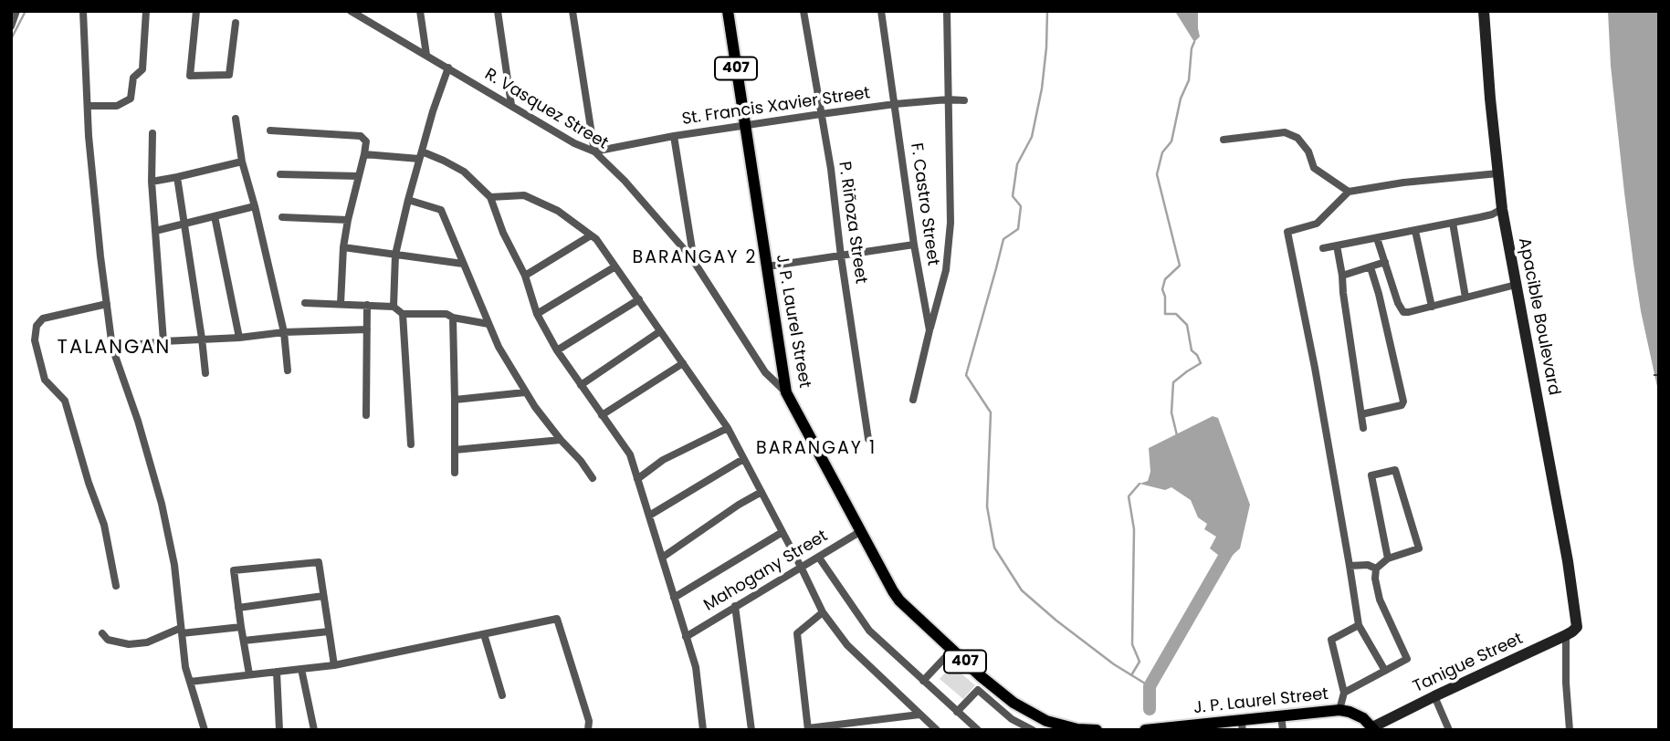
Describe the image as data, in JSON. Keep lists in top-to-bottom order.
{
  "streets": {
    "main road": ["407", "J. P. Laurel Street"],
    "street": [
      "St. Francis Xavier Street",
      "R. Vasquez Street",
      "F. Castro Street",
      "P. Riñoza Street",
      "Apacible Boulevard",
      "Mahogany Street",
      "Tanigue Street"
    ]
  },
  "crossings": [
    ["St. Francis Xavier Street", "R. Vasquez Street"],
    ["St. Francis Xavier Street", "F. Castro Street"],
    ["St. Francis Xavier Street", "P. Riñoza Street"],
    ["St. Francis Xavier Street", "J. P. Laurel Street"],
    ["R. Vasquez Street", "J. P. Laurel Street"],
    ["Apacible Boulevard", "Tanigue Street"],
    ["J. P. Laurel Street", "Mahogany Street"],
    ["J. P. Laurel Street", "Tanigue Street"]
  ],
  "districts": ["BARANGAY 2", "TALANGAN", "BARANGAY 1"]
}
